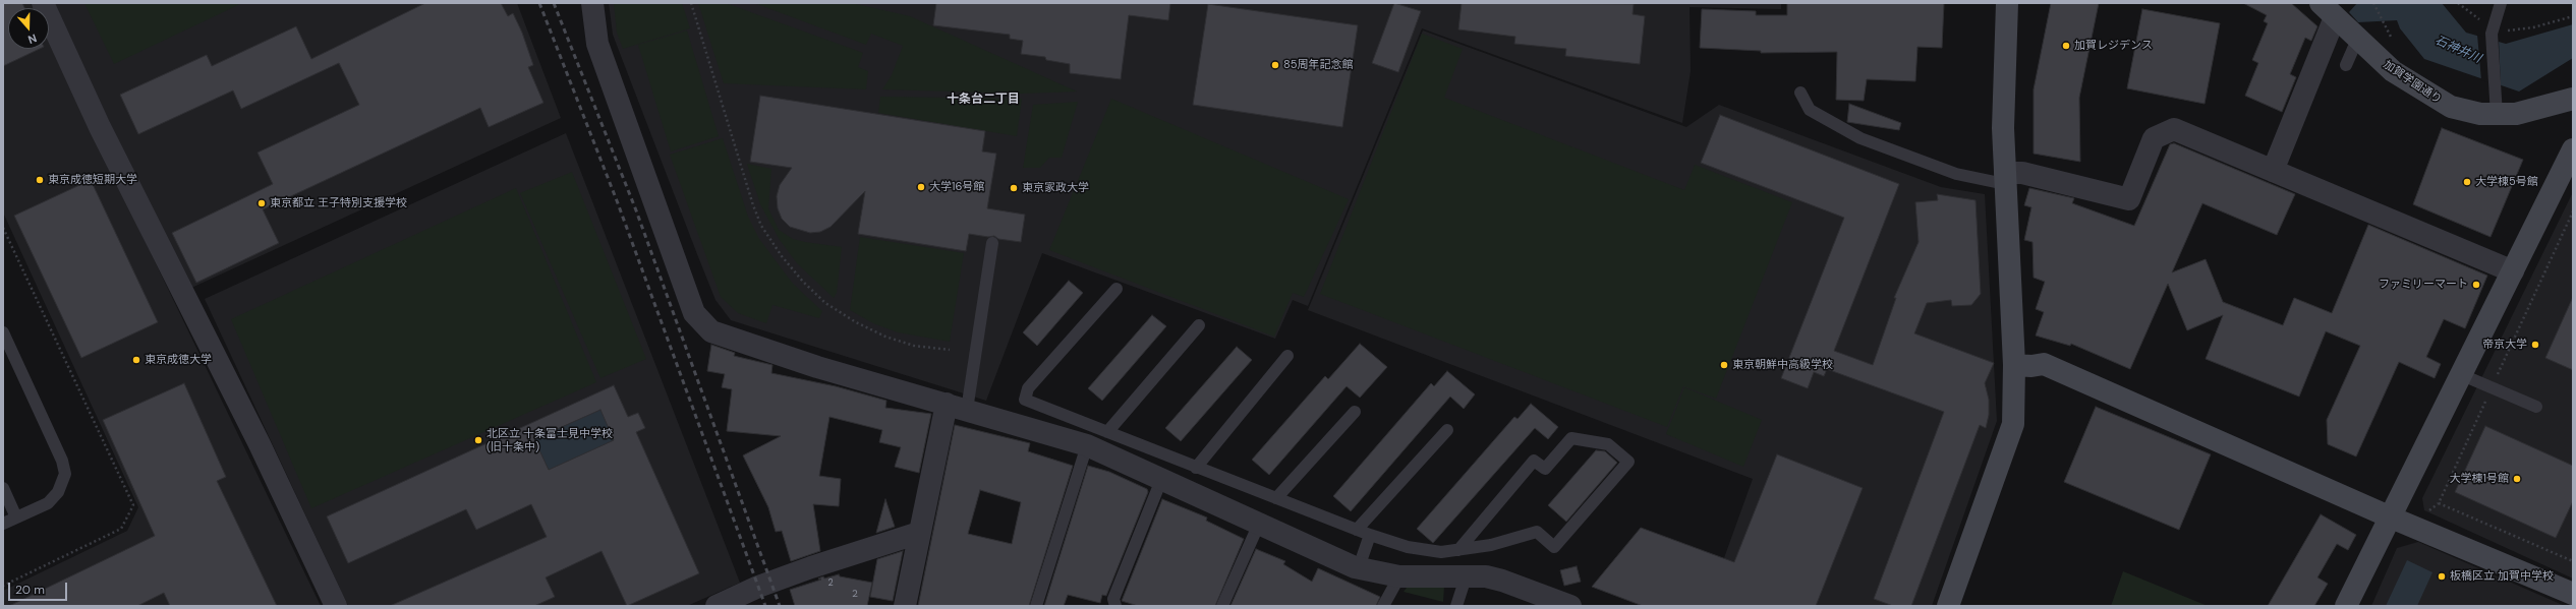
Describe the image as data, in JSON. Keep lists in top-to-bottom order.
{
  "streets": {
    "street": ["加賀学園通り"]
  },
  "districts": ["十条台二丁目"],
  "water": ["石神井川"],
  "places": [
    "加賀レジデンス",
    "85周年記念館",
    "東京成徳短期大学",
    "大学棟5号館",
    "大学16号館",
    "東京家政大学",
    "東京都立 王子特別支援学校",
    "ファミリーマート",
    "帝京大学",
    "東京成徳大学",
    "東京朝鮮中高級学校",
    "北区立 十条富士見中学校 (旧十条中)",
    "大学棟1号館",
    "板橋区立 加賀中学校"
  ],
  "house_numbers": ["2", "２"],
  "scale_bar": "20 m",
  "north": "bottom"
}
